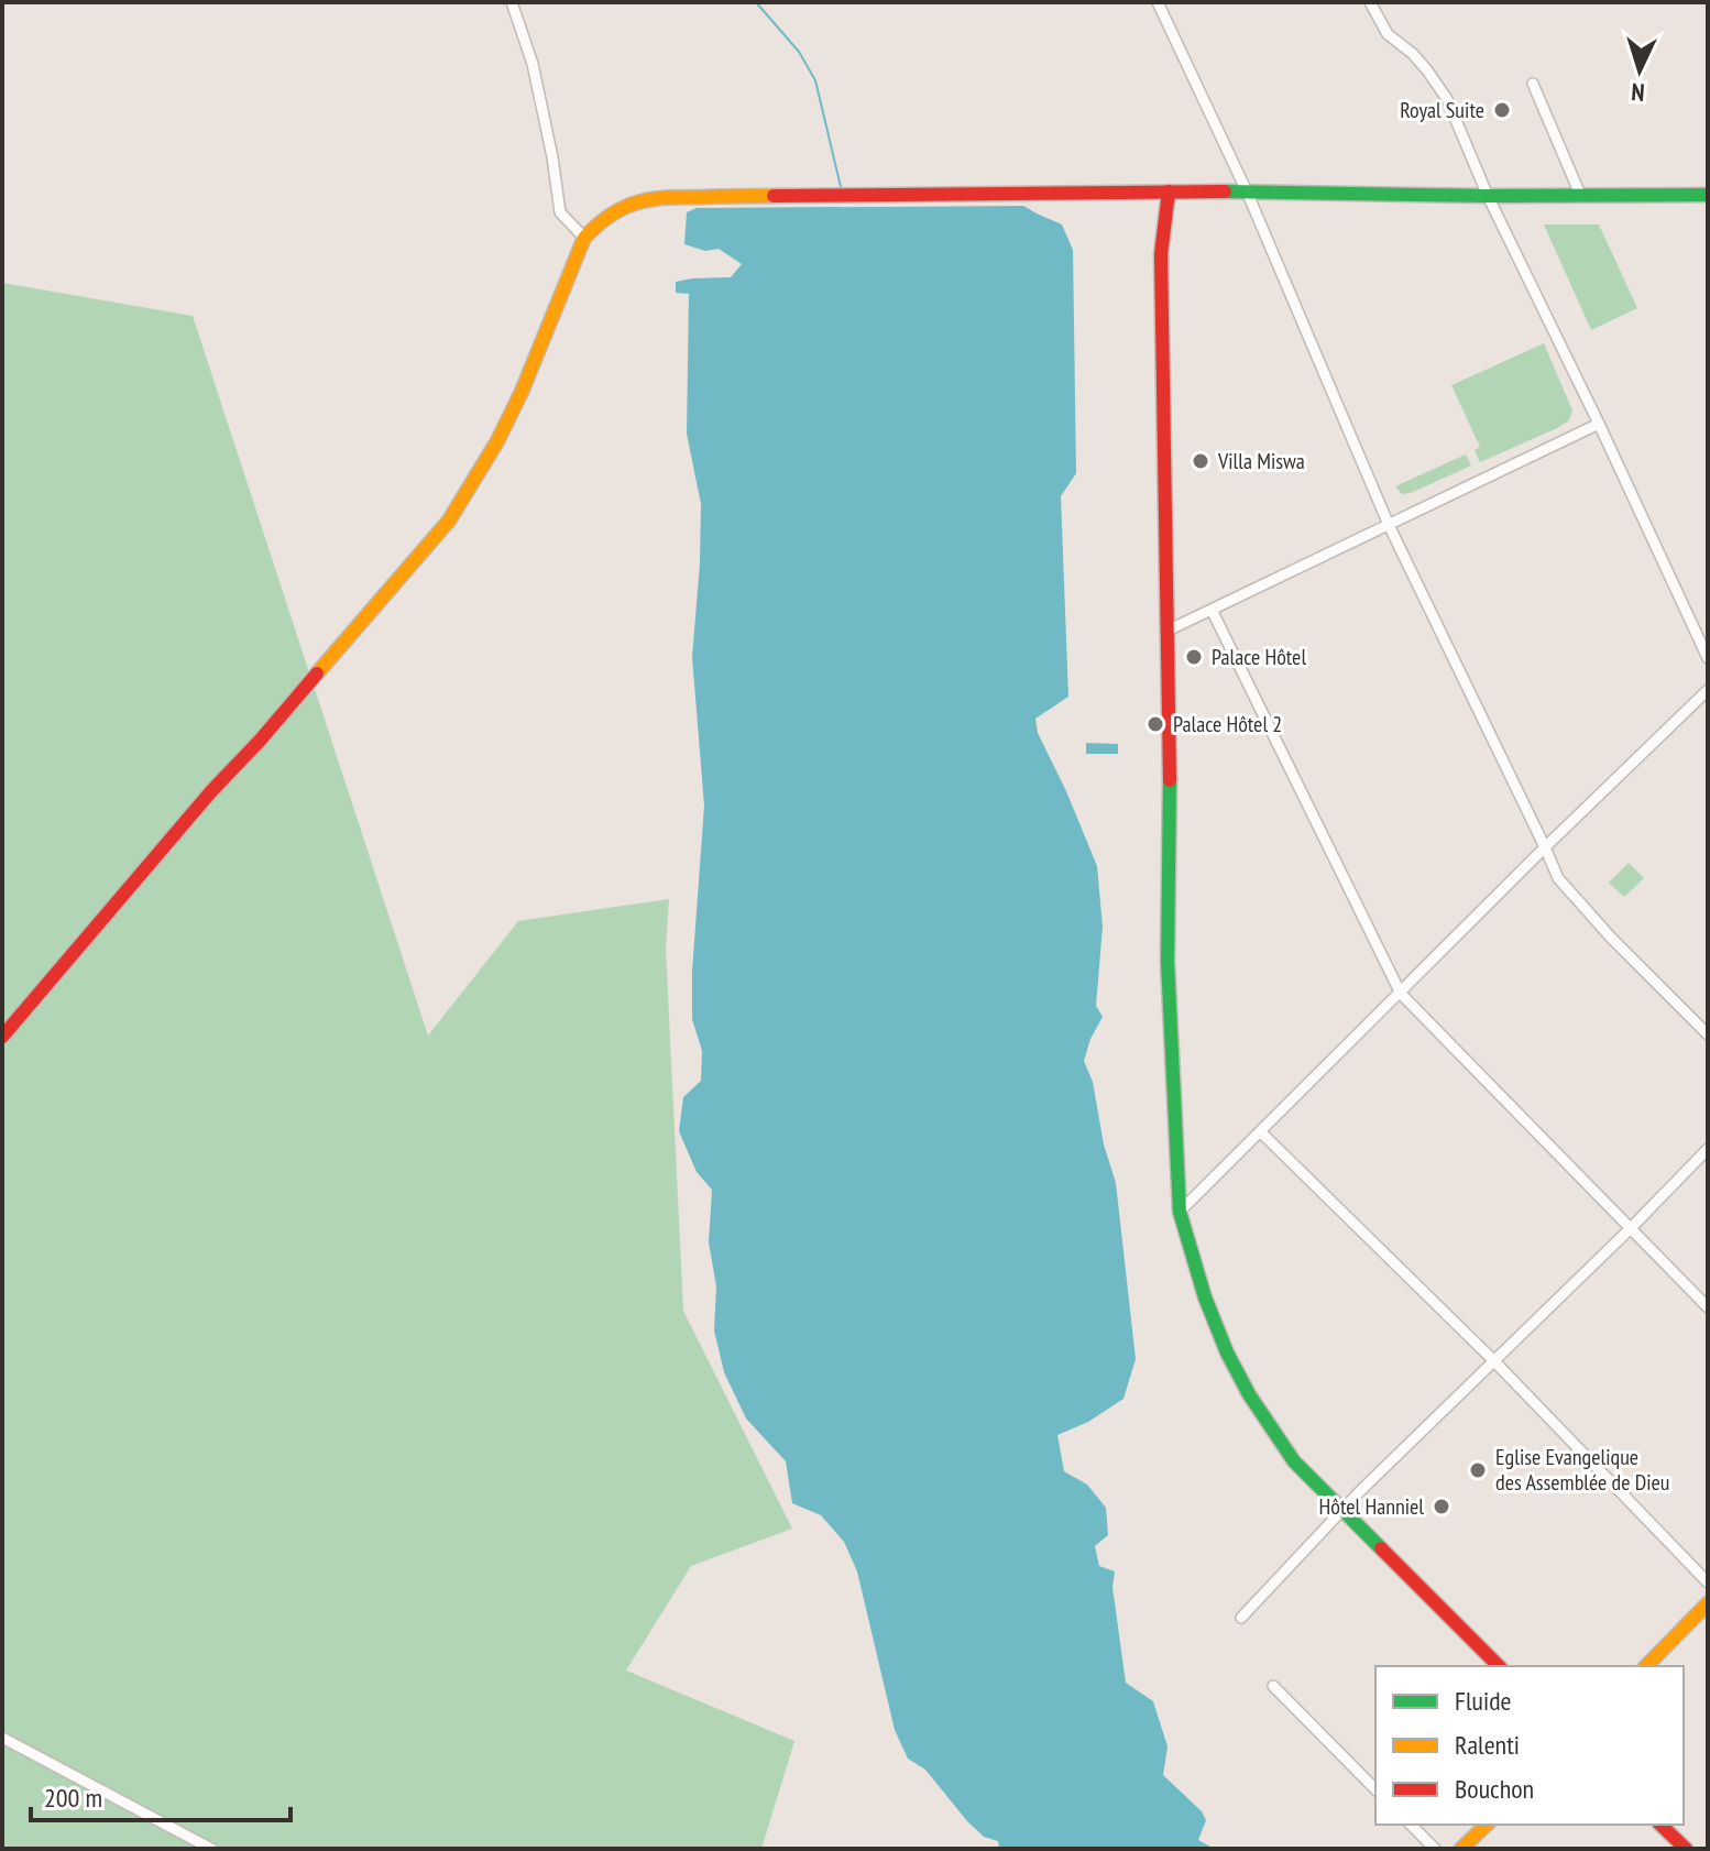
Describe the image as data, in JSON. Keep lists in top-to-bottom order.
{
  "places": [
    "Royal Suite",
    "Villa Miswa",
    "Palace Hôtel",
    "Palace Hôtel 2",
    "Eglise Evangelique des Assemblée de Dieu",
    "Hôtel Hanniel"
  ],
  "legend": ["Fluide", "Ralenti", "Bouchon"],
  "scale_bar": "200 m",
  "north": "bottom"
}
